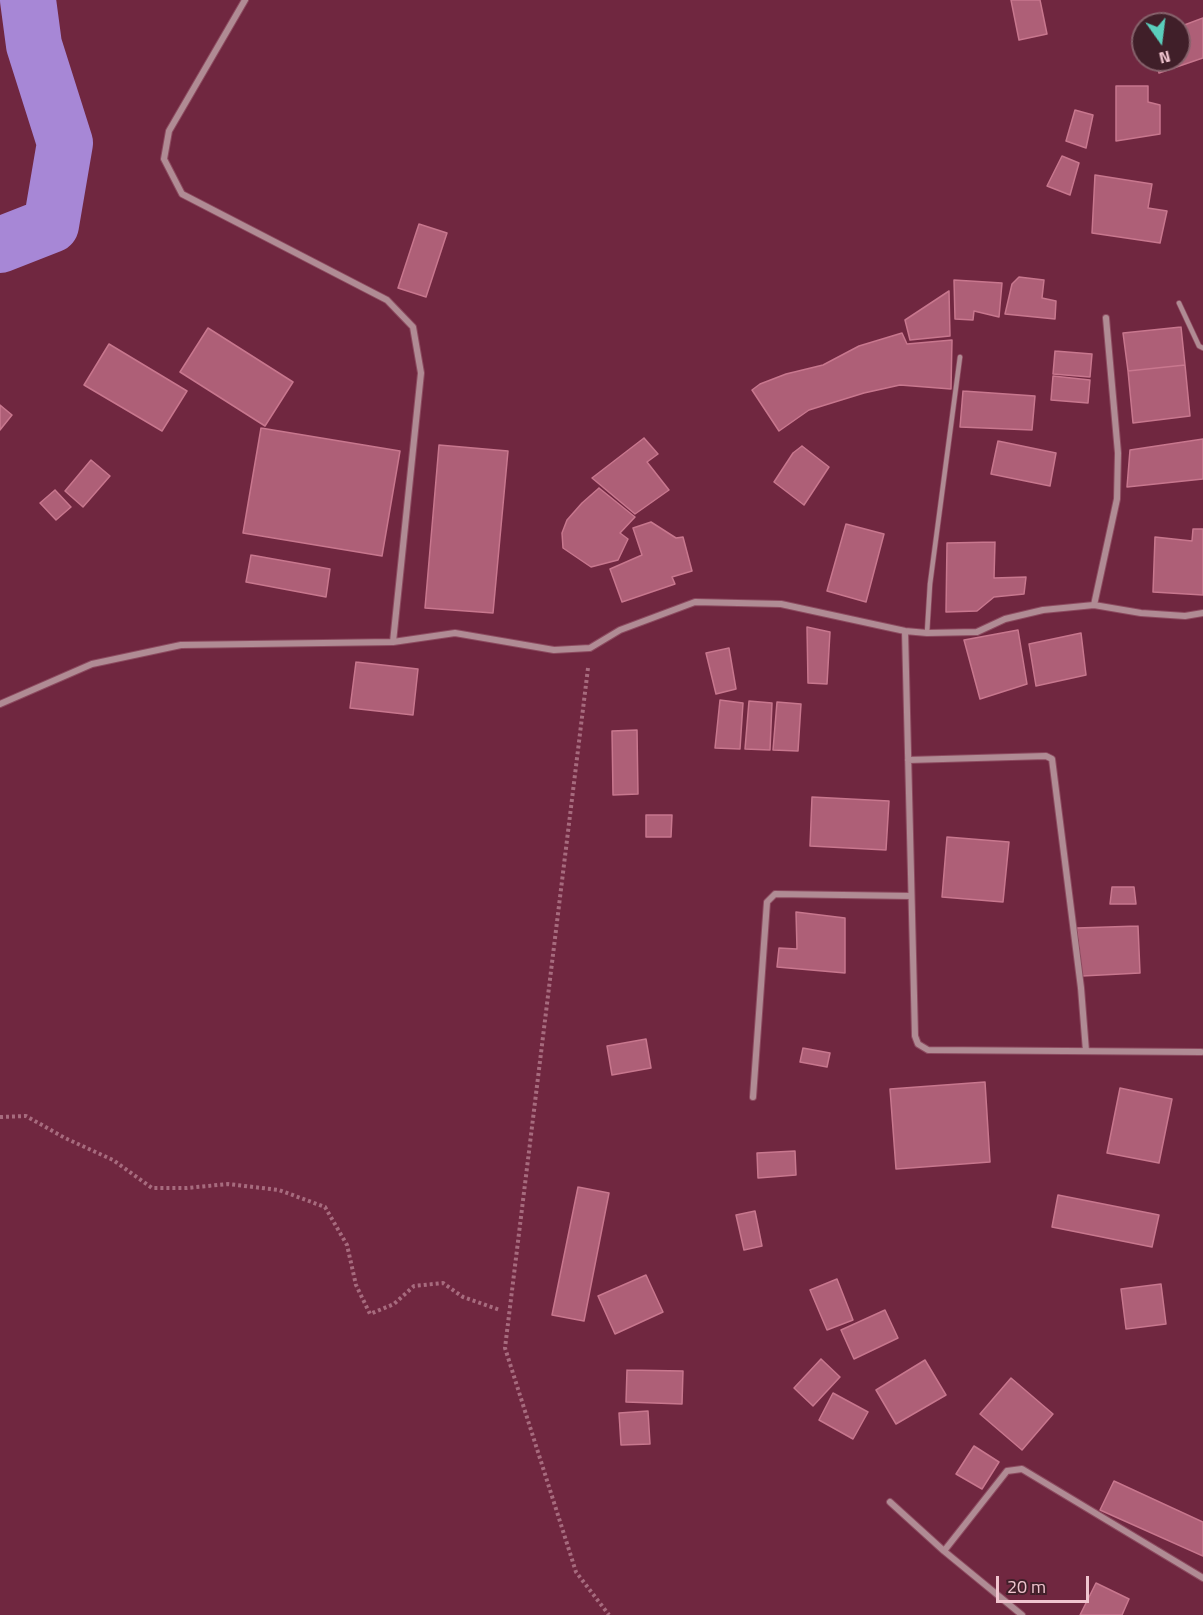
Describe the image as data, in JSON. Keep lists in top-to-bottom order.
{
  "scale_bar": "20 m",
  "north": "bottom"
}
